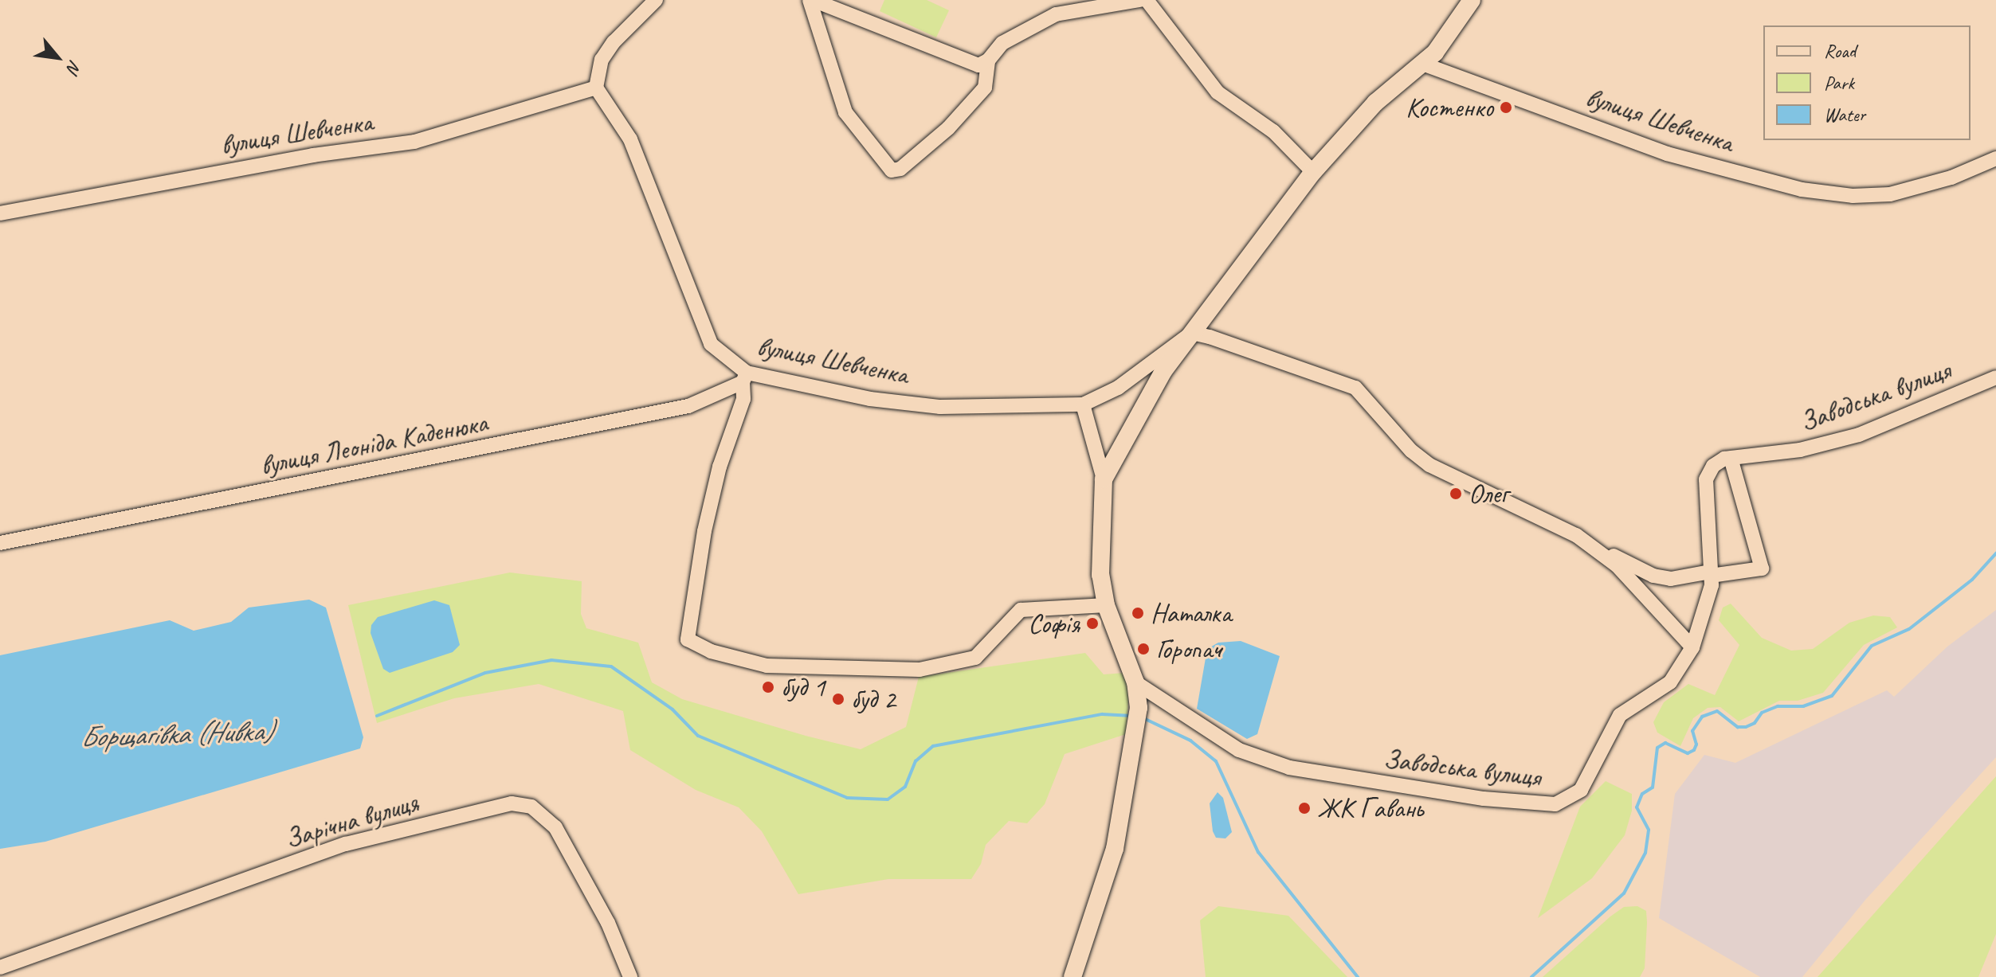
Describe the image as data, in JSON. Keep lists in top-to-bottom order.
{
  "streets": {
    "main road": ["вулиця Шевченка"],
    "street": ["Заводська вулиця", "вулиця Леоніда Каденюка", "Зарічна вулиця"]
  },
  "crossings": [
    ["вулиця Шевченка", "Заводська вулиця"],
    ["вулиця Шевченка", "вулиця Леоніда Каденюка"]
  ],
  "water": ["Борщагівка (Нивка)"],
  "places": [
    "Костенко",
    "Олег",
    "Наталка",
    "Софія",
    "Горопач",
    "буд 1",
    "буд 2",
    "ЖК Гавань"
  ],
  "legend": ["Road", "Park", "Water"],
  "north": "bottom right"
}
